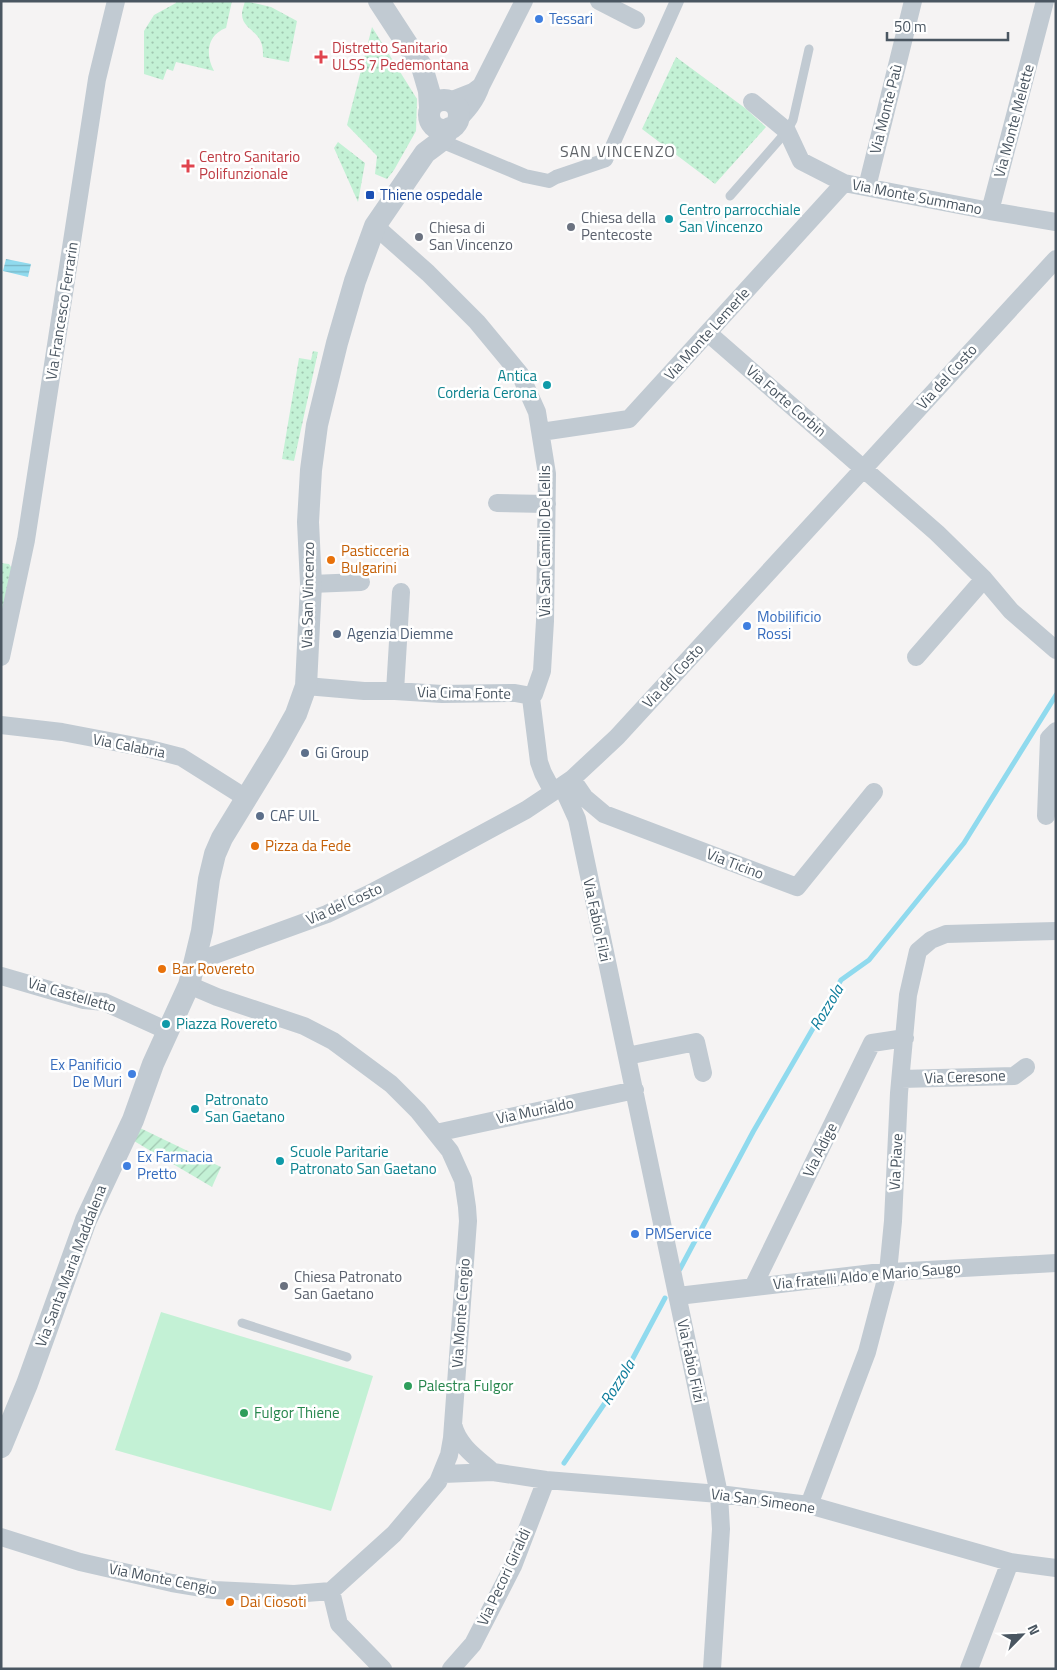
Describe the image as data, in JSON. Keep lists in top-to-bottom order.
{
  "streets": {
    "street": [
      "Via Monte Paù",
      "Via Monte Melette",
      "Via Monte Summano",
      "Via Francesco Ferrarin",
      "Via Monte Lemerle",
      "Via del Costo",
      "Via Forte Corbin",
      "Via San Camillo De Lellis",
      "Via San Vincenzo",
      "Via Cima Fonte",
      "Via Calabria",
      "Via Ticino",
      "Via Fabio Filzi",
      "Via Castelletto",
      "Via Ceresone",
      "Via Murialdo",
      "Via Adige",
      "Via Piave",
      "Via Santa Maria Maddalena",
      "Via fratelli Aldo e Mario Saugo",
      "Via Monte Cengio",
      "Via San Simeone",
      "Via Pecori Giraldi"
    ]
  },
  "crossings": [
    ["Via Monte Paù", "Via Monte Summano"],
    ["Via Monte Melette", "Via Monte Summano"],
    ["Via Monte Summano", "Via Monte Lemerle"],
    ["Via Monte Lemerle", "Via Forte Corbin"],
    ["Via Monte Lemerle", "Via San Camillo De Lellis"],
    ["Via del Costo", "Via Forte Corbin"],
    ["Via del Costo", "Via San Camillo De Lellis"],
    ["Via del Costo", "Via San Vincenzo"],
    ["Via del Costo", "Via Ticino"],
    ["Via del Costo", "Via Fabio Filzi"],
    ["Via San Camillo De Lellis", "Via San Vincenzo"],
    ["Via San Camillo De Lellis", "Via Cima Fonte"],
    ["Via San Camillo De Lellis", "Via Ticino"],
    ["Via San Camillo De Lellis", "Via Fabio Filzi"],
    ["Via San Vincenzo", "Via Cima Fonte"],
    ["Via San Vincenzo", "Via Calabria"],
    ["Via San Vincenzo", "Via Castelletto"],
    ["Via San Vincenzo", "Via Santa Maria Maddalena"],
    ["Via San Vincenzo", "Via Monte Cengio"],
    ["Via Ticino", "Via Fabio Filzi"],
    ["Via Fabio Filzi", "Via Murialdo"],
    ["Via Fabio Filzi", "Via fratelli Aldo e Mario Saugo"],
    ["Via Fabio Filzi", "Via San Simeone"],
    ["Via Castelletto", "Via Santa Maria Maddalena"],
    ["Via Ceresone", "Via Piave"],
    ["Via Murialdo", "Via Monte Cengio"],
    ["Via Adige", "Via Piave"],
    ["Via Adige", "Via fratelli Aldo e Mario Saugo"],
    ["Via Piave", "Via fratelli Aldo e Mario Saugo"],
    ["Via Piave", "Via San Simeone"],
    ["Via Monte Cengio", "Via San Simeone"],
    ["Via San Simeone", "Via Pecori Giraldi"]
  ],
  "districts": ["SAN VINCENZO"],
  "water": ["Rozzola"],
  "places": {
    "other": [
      "Tessari",
      "Centro parrocchiale San Vincenzo",
      "Chiesa della Pentecoste",
      "Chiesa di San Vincenzo",
      "Antica Corderia Cerona",
      "Pasticceria Bulgarini",
      "Mobilificio Rossi",
      "Agenzia Diemme",
      "Gi Group",
      "CAF UIL",
      "Pizza da Fede",
      "Bar Rovereto",
      "Piazza Rovereto",
      "Ex Panificio De Muri",
      "Patronato San Gaetano",
      "Scuole Paritarie Patronato San Gaetano",
      "Ex Farmacia Pretto",
      "PMService",
      "Chiesa Patronato San Gaetano",
      "Palestra Fulgor",
      "Fulgor Thiene",
      "Dai Ciosoti"
    ],
    "health": ["Distretto Sanitario ULSS 7 Pedemontana", "Centro Sanitario Polifunzionale"],
    "transit": ["Thiene ospedale"]
  },
  "scale_bar": "50 m",
  "north": "top right"
}
